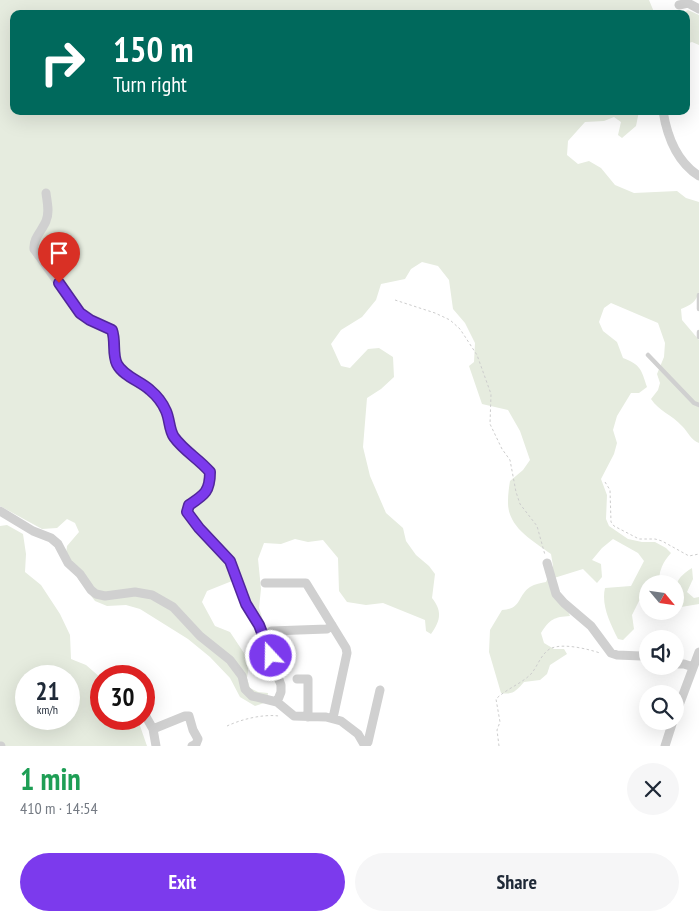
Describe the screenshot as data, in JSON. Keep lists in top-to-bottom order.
{
  "north": "bottom right",
  "page": {
    "turn": ["150 m", "Turn right"],
    "speed": "21 km/h",
    "limit": "30",
    "heading": ["1 min", "410 m · 14:54"],
    "buttons": ["Exit", "Share"]
  }
}
